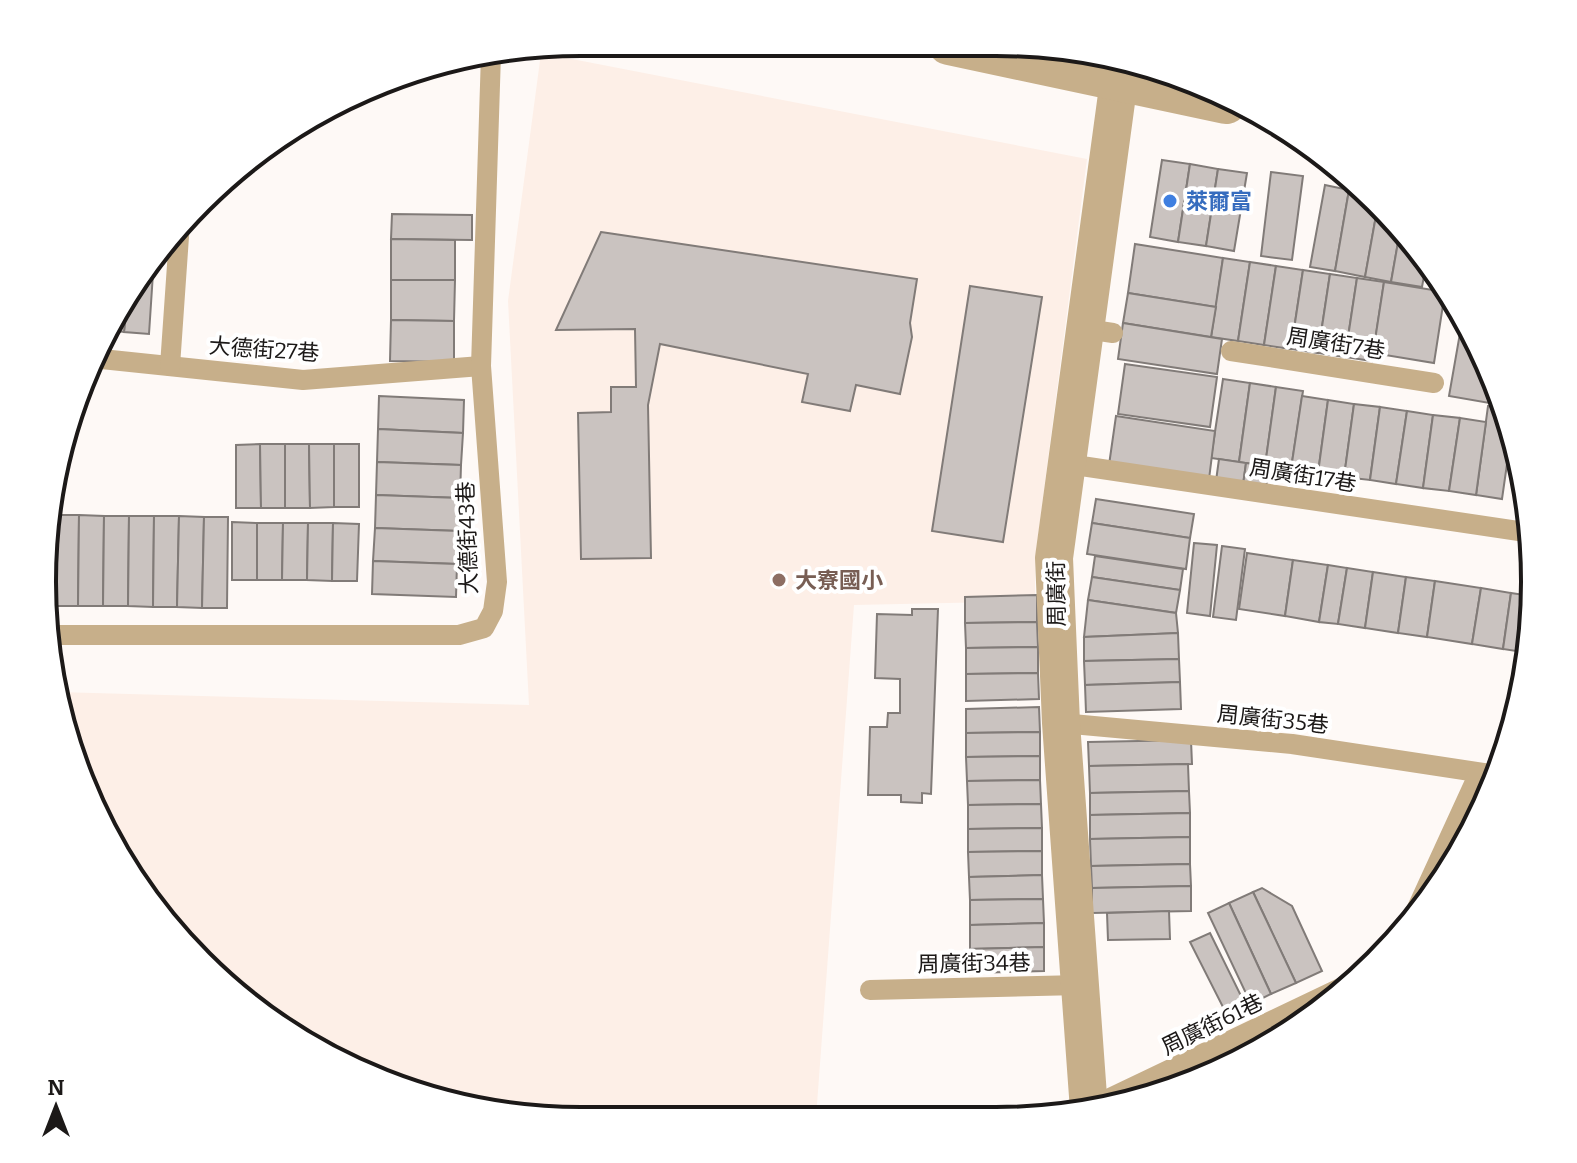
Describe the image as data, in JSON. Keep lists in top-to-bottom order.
{
  "streets": {
    "street": ["周廣街"],
    "lane": [
      "周廣街7巷",
      "大德街27巷",
      "周廣街17巷",
      "大德街43巷",
      "周廣街35巷",
      "周廣街34巷",
      "周廣街61巷"
    ]
  },
  "crossings": [
    ["大德街27巷", "大德街43巷"],
    ["周廣街17巷", "周廣街"],
    ["周廣街", "周廣街35巷"],
    ["周廣街", "周廣街34巷"]
  ],
  "places": ["萊爾富", "大寮國小"],
  "north": "top"
}
